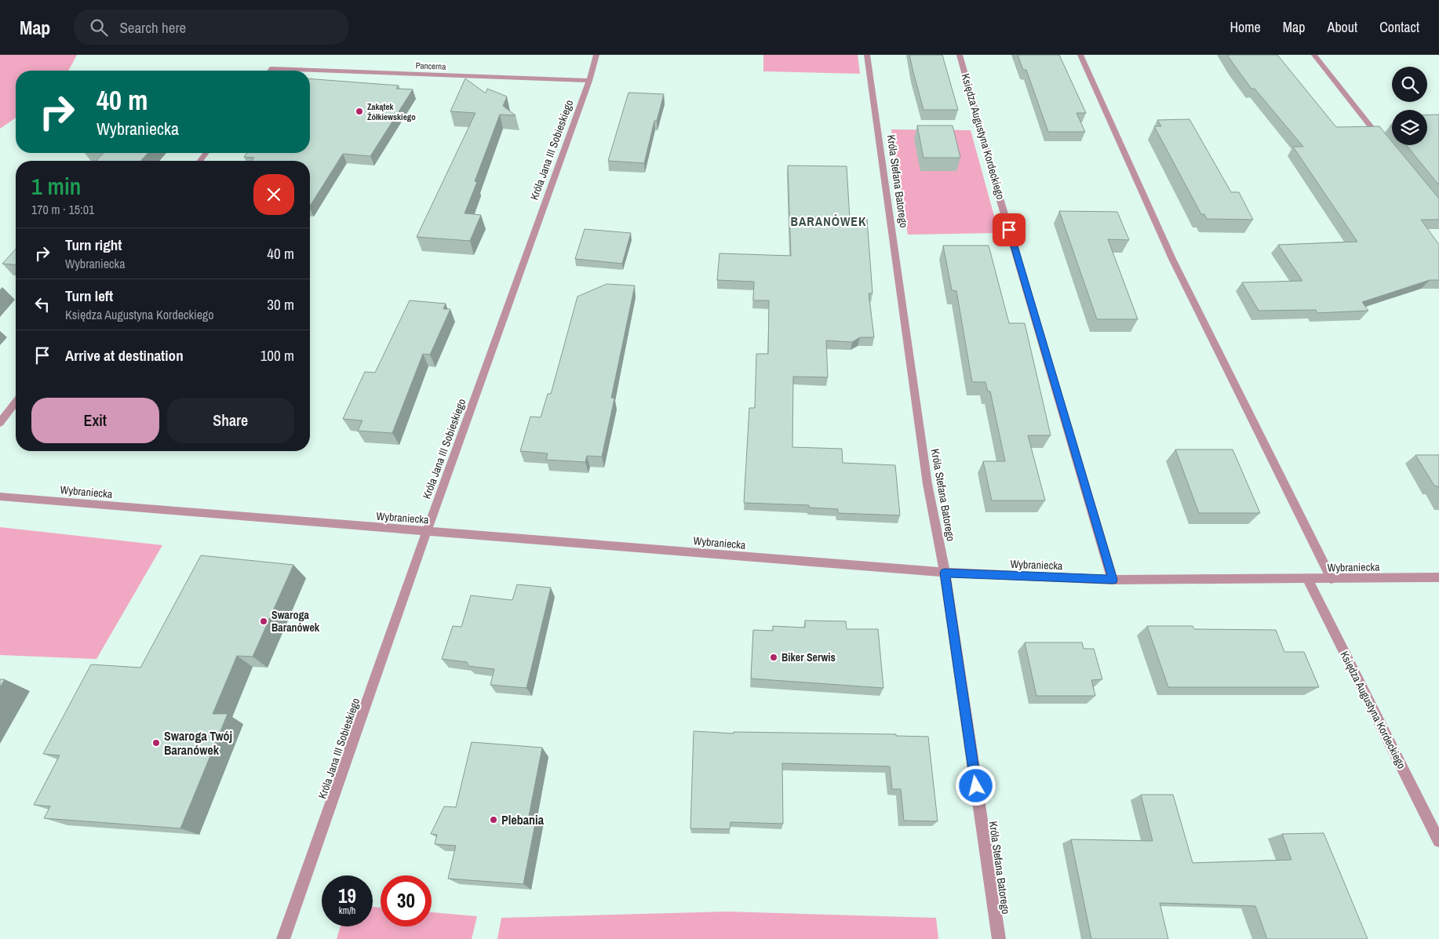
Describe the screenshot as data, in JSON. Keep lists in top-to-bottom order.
{
  "streets": {
    "street": [
      "Pancerna",
      "Księdza Augustyna Kordeckiego",
      "Króla Jana III Sobieskiego",
      "Króla Stefana Batorego",
      "Wybraniecka"
    ]
  },
  "crossings": [
    ["Pancerna", "Króla Jana III Sobieskiego"],
    ["Księdza Augustyna Kordeckiego", "Wybraniecka"],
    ["Króla Jana III Sobieskiego", "Wybraniecka"],
    ["Króla Stefana Batorego", "Wybraniecka"]
  ],
  "districts": ["BARANÓWEK"],
  "places": [
    "Zakątek Żółkiewskiego",
    "Swaroga Baranówek",
    "Biker Serwis",
    "Swaroga Twój Baranówek",
    "Plebania"
  ],
  "page": {
    "header": "Map",
    "search": "Search here",
    "nav": [
      "Home",
      "Map",
      "About",
      "Contact"
    ],
    "turn": ["40 m", "Wybraniecka"],
    "heading": ["1 min", "170 m · 15:01"],
    "list": [
      {
        "name": "Turn right",
        "note": "Wybraniecka",
        "value": "40 m"
      },
      {
        "name": "Turn left",
        "note": "Księdza Augustyna Kordeckiego",
        "value": "30 m"
      },
      {
        "name": "Arrive at destination",
        "value": "100 m"
      }
    ],
    "buttons": ["Exit", "Share"],
    "speed": "19 km/h",
    "limit": "30"
  }
}
